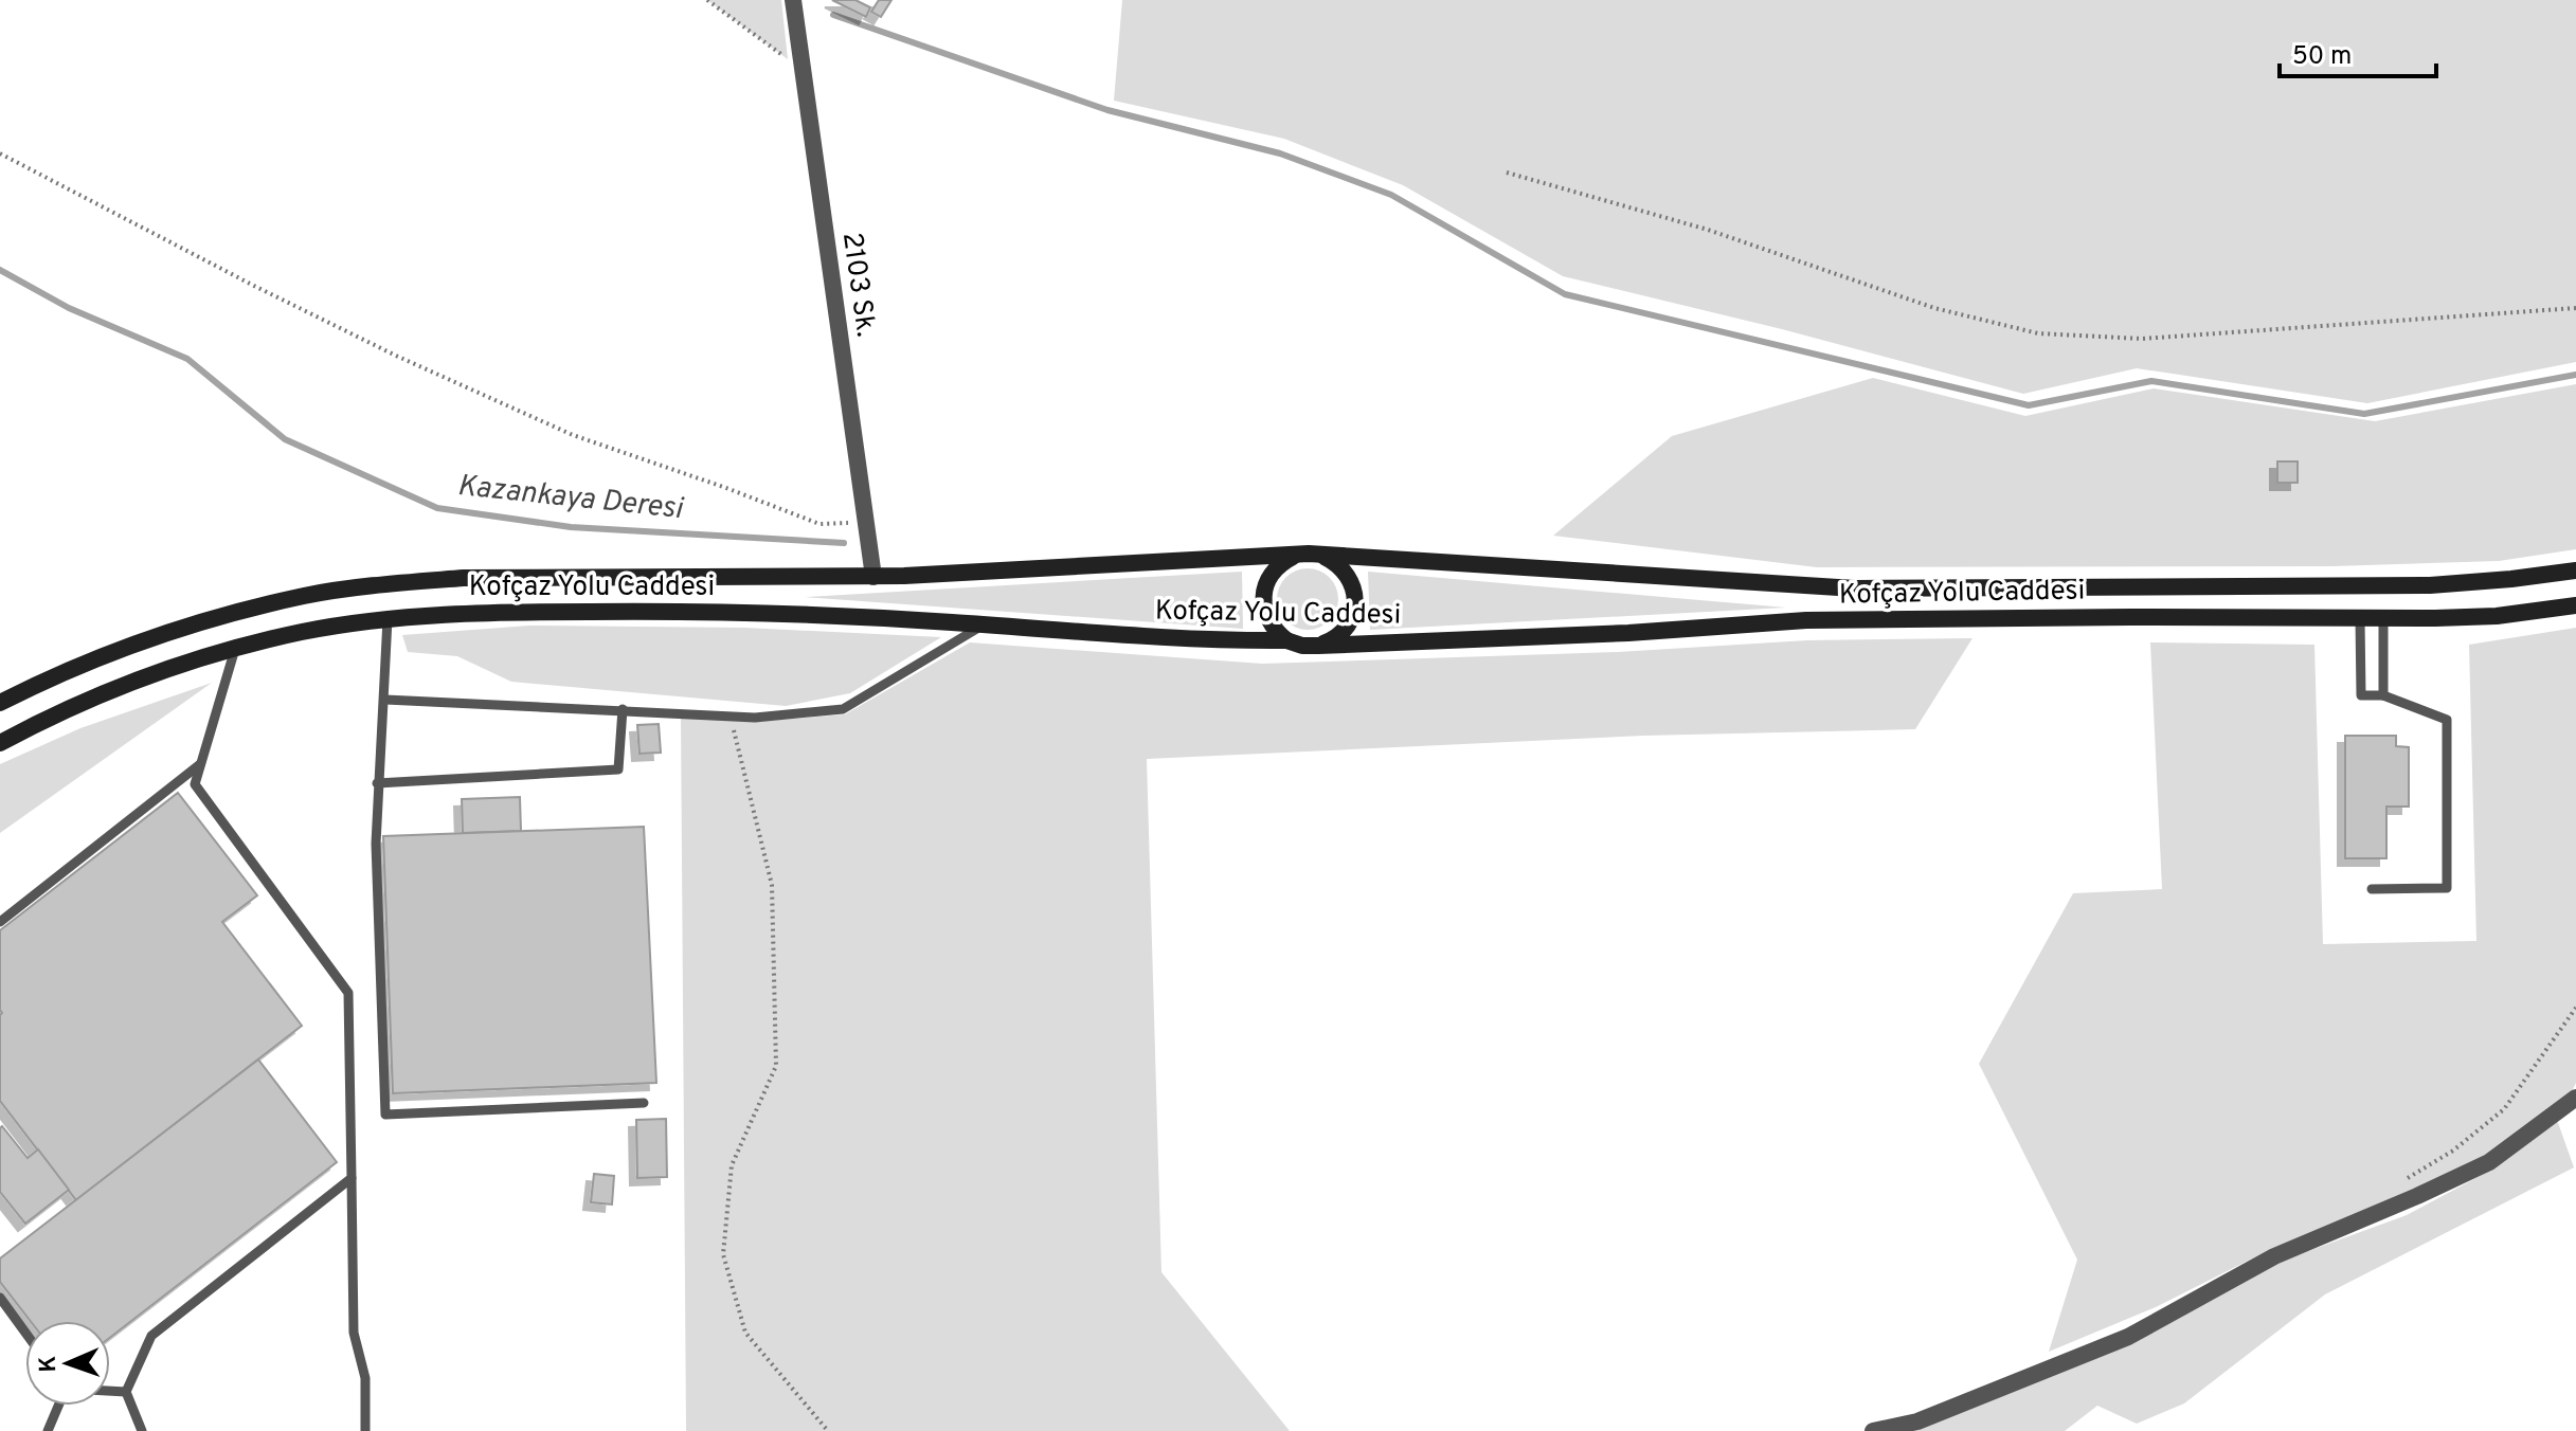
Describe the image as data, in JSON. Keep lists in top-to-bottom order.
{
  "streets": {
    "main road": ["Kofçaz Yolu Caddesi"],
    "street": ["2103 Sk."]
  },
  "crossings": [
    ["2103 Sk.", "Kofçaz Yolu Caddesi"]
  ],
  "water": ["Kazankaya Deresi"],
  "scale_bar": "50 m",
  "north": "left"
}
